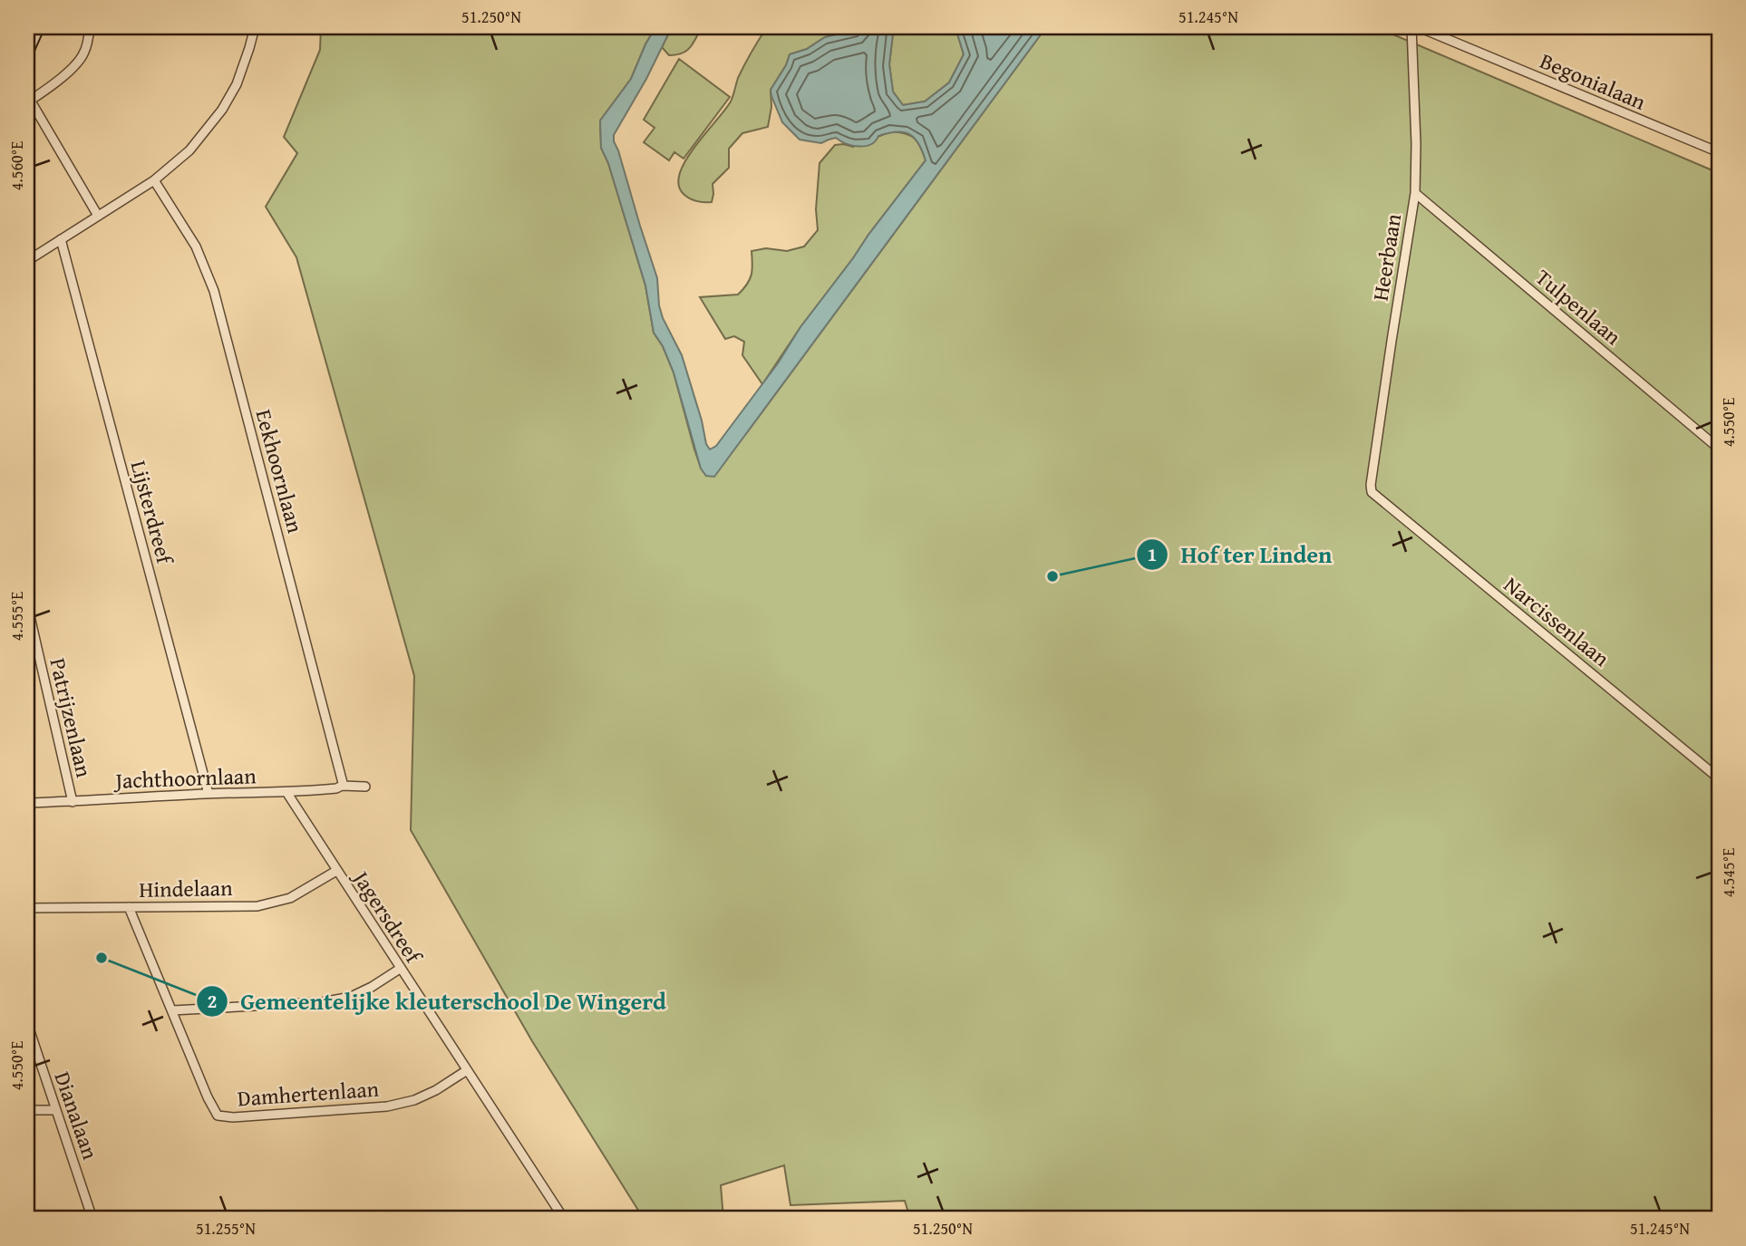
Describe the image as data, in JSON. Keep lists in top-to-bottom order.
{
  "streets": {
    "street": [
      "Begonialaan",
      "Heerbaan",
      "Tulpenlaan",
      "Eekhoornlaan",
      "Lijsterdreef",
      "Narcissenlaan",
      "Patrijzenlaan",
      "Jachthoornlaan",
      "Hindelaan",
      "Jagersdreef",
      "Damhertenlaan",
      "Dianalaan"
    ]
  },
  "crossings": [
    ["Heerbaan", "Tulpenlaan"],
    ["Heerbaan", "Narcissenlaan"],
    ["Eekhoornlaan", "Jachthoornlaan"],
    ["Lijsterdreef", "Jachthoornlaan"],
    ["Patrijzenlaan", "Jachthoornlaan"],
    ["Jachthoornlaan", "Jagersdreef"],
    ["Hindelaan", "Jagersdreef"],
    ["Hindelaan", "Damhertenlaan"],
    ["Jagersdreef", "Damhertenlaan"]
  ],
  "places": ["Hof ter Linden", "Gemeentelijke kleuterschool De Wingerd"],
  "coordinates": [
    "51.250°N",
    "51.245°N",
    "4.560°E",
    "4.550°E",
    "4.555°E",
    "4.545°E",
    "51.255°N"
  ]
}
